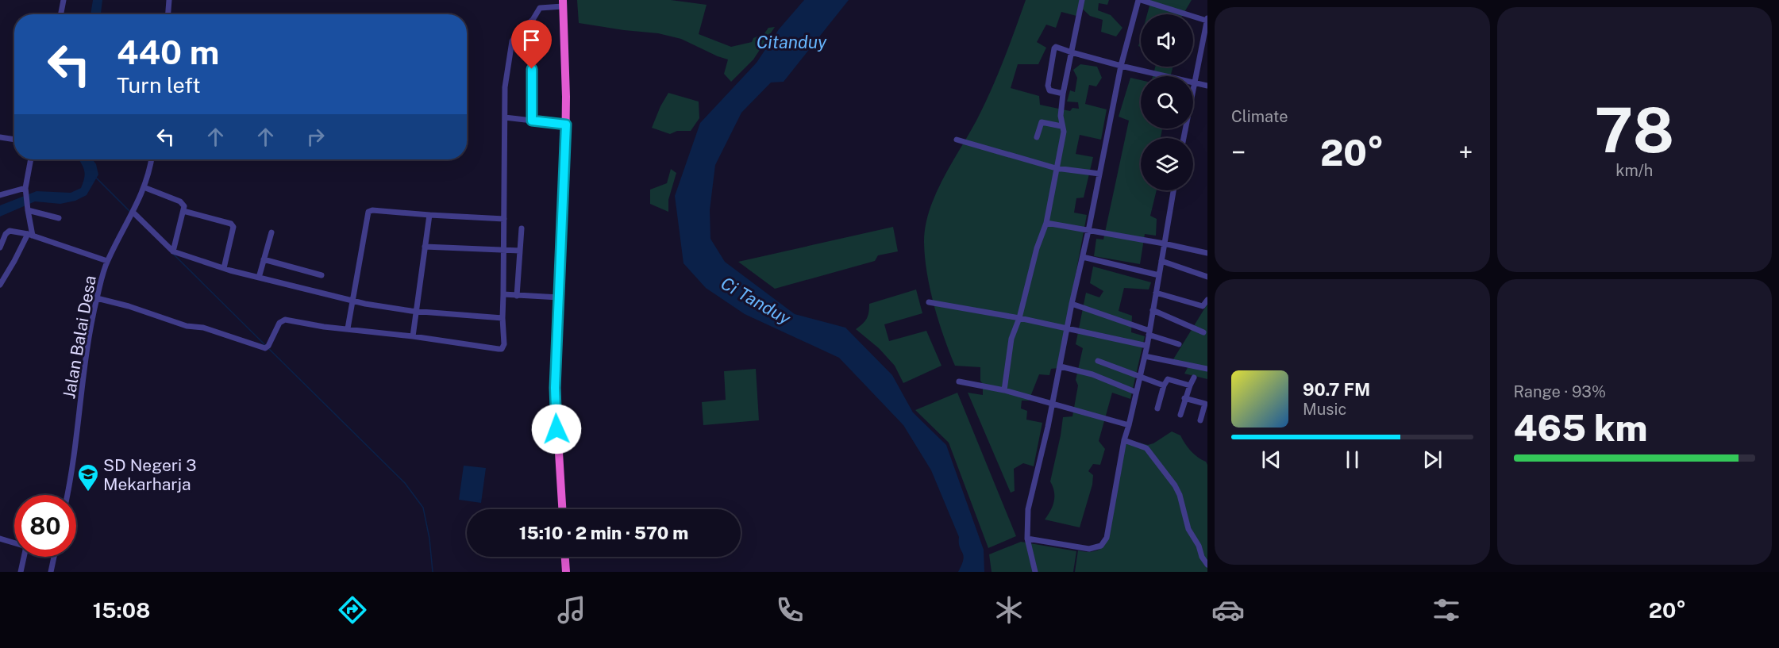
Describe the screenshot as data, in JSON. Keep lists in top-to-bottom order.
{
  "streets": {
    "street": ["Jalan Balai Desa"]
  },
  "water": ["Citanduy", "Ci Tanduy"],
  "places": {
    "school or university": ["SD Negeri 3 Mekarharja"]
  },
  "page": {
    "tile": [
      "Climate",
      ["78", "km/h"],
      ["Range · 93%", "465 km"]
    ],
    "turn": ["440 m", "Turn left"],
    "heat": ["−", "20°", "+"],
    "song": ["90.7 FM", "Music"],
    "limit": "80",
    "trip": "15:10 · 2 min · 570 m",
    "tabs": ["15:08", "20°"]
  }
}
